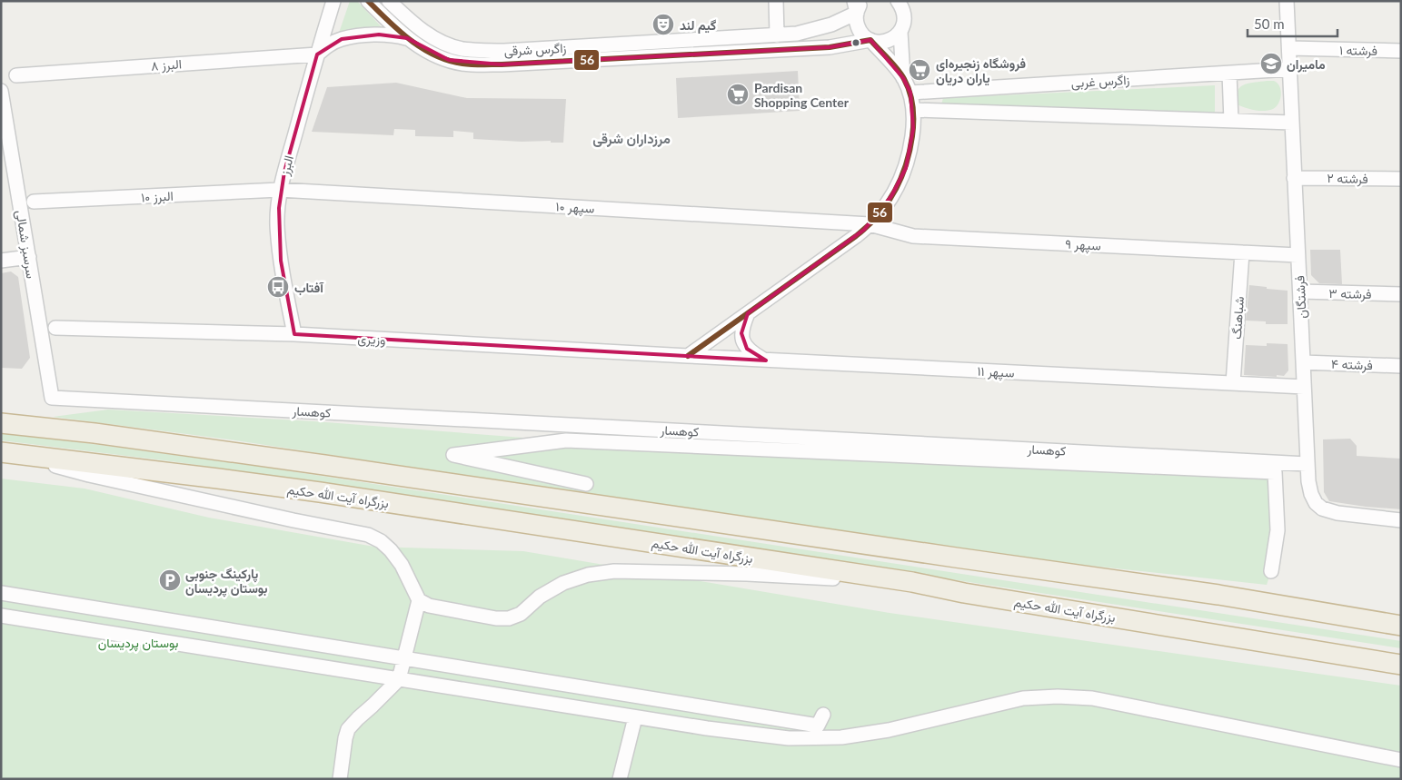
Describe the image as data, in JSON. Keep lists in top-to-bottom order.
{
  "streets": {
    "highway": ["بزرگراه آیت الله حکیم"],
    "street": [
      "زاگرس شرقی",
      "فرشته ۱",
      "البرز ۸",
      "زاگرس غربی",
      "البرز",
      "فرشته ۲",
      "البرز ۱۰",
      "سپهر ۱۰",
      "سرسبز شمالی",
      "سپهر ۹",
      "فرشته ۳",
      "فرشتگان",
      "شباهنگ",
      "وزیری",
      "فرشته ۴",
      "سپهر ۱۱",
      "کوهسار"
    ]
  },
  "crossings": [
    ["فرشته ۱", "فرشتگان"],
    ["البرز ۸", "البرز"],
    ["زاگرس غربی", "فرشتگان"],
    ["البرز", "البرز ۱۰"],
    ["البرز", "سپهر ۱۰"],
    ["البرز", "وزیری"],
    ["فرشته ۲", "فرشتگان"],
    ["البرز ۱۰", "سپهر ۱۰"],
    ["سپهر ۱۰", "سپهر ۹"],
    ["سرسبز شمالی", "کوهسار"],
    ["سپهر ۹", "فرشتگان"],
    ["سپهر ۹", "شباهنگ"],
    ["فرشته ۳", "فرشتگان"],
    ["فرشتگان", "فرشته ۴"],
    ["فرشتگان", "سپهر ۱۱"],
    ["فرشتگان", "کوهسار"],
    ["شباهنگ", "سپهر ۱۱"],
    ["وزیری", "سپهر ۱۱"]
  ],
  "districts": ["مرزداران شرقی"],
  "parks": ["بوستان پردیسان"],
  "places": {
    "theatre": ["گیم لند"],
    "school or university": ["مامیران"],
    "supermarket": ["فروشگاه زنجیره‌ای یاران دریان", "Pardisan Shopping Center"],
    "bus stop": ["آفتاب"],
    "parking": ["پارکینگ جنوبی بوستان پردیسان"]
  },
  "lines": ["transit line 56"],
  "scale_bar": "50 m"
}
